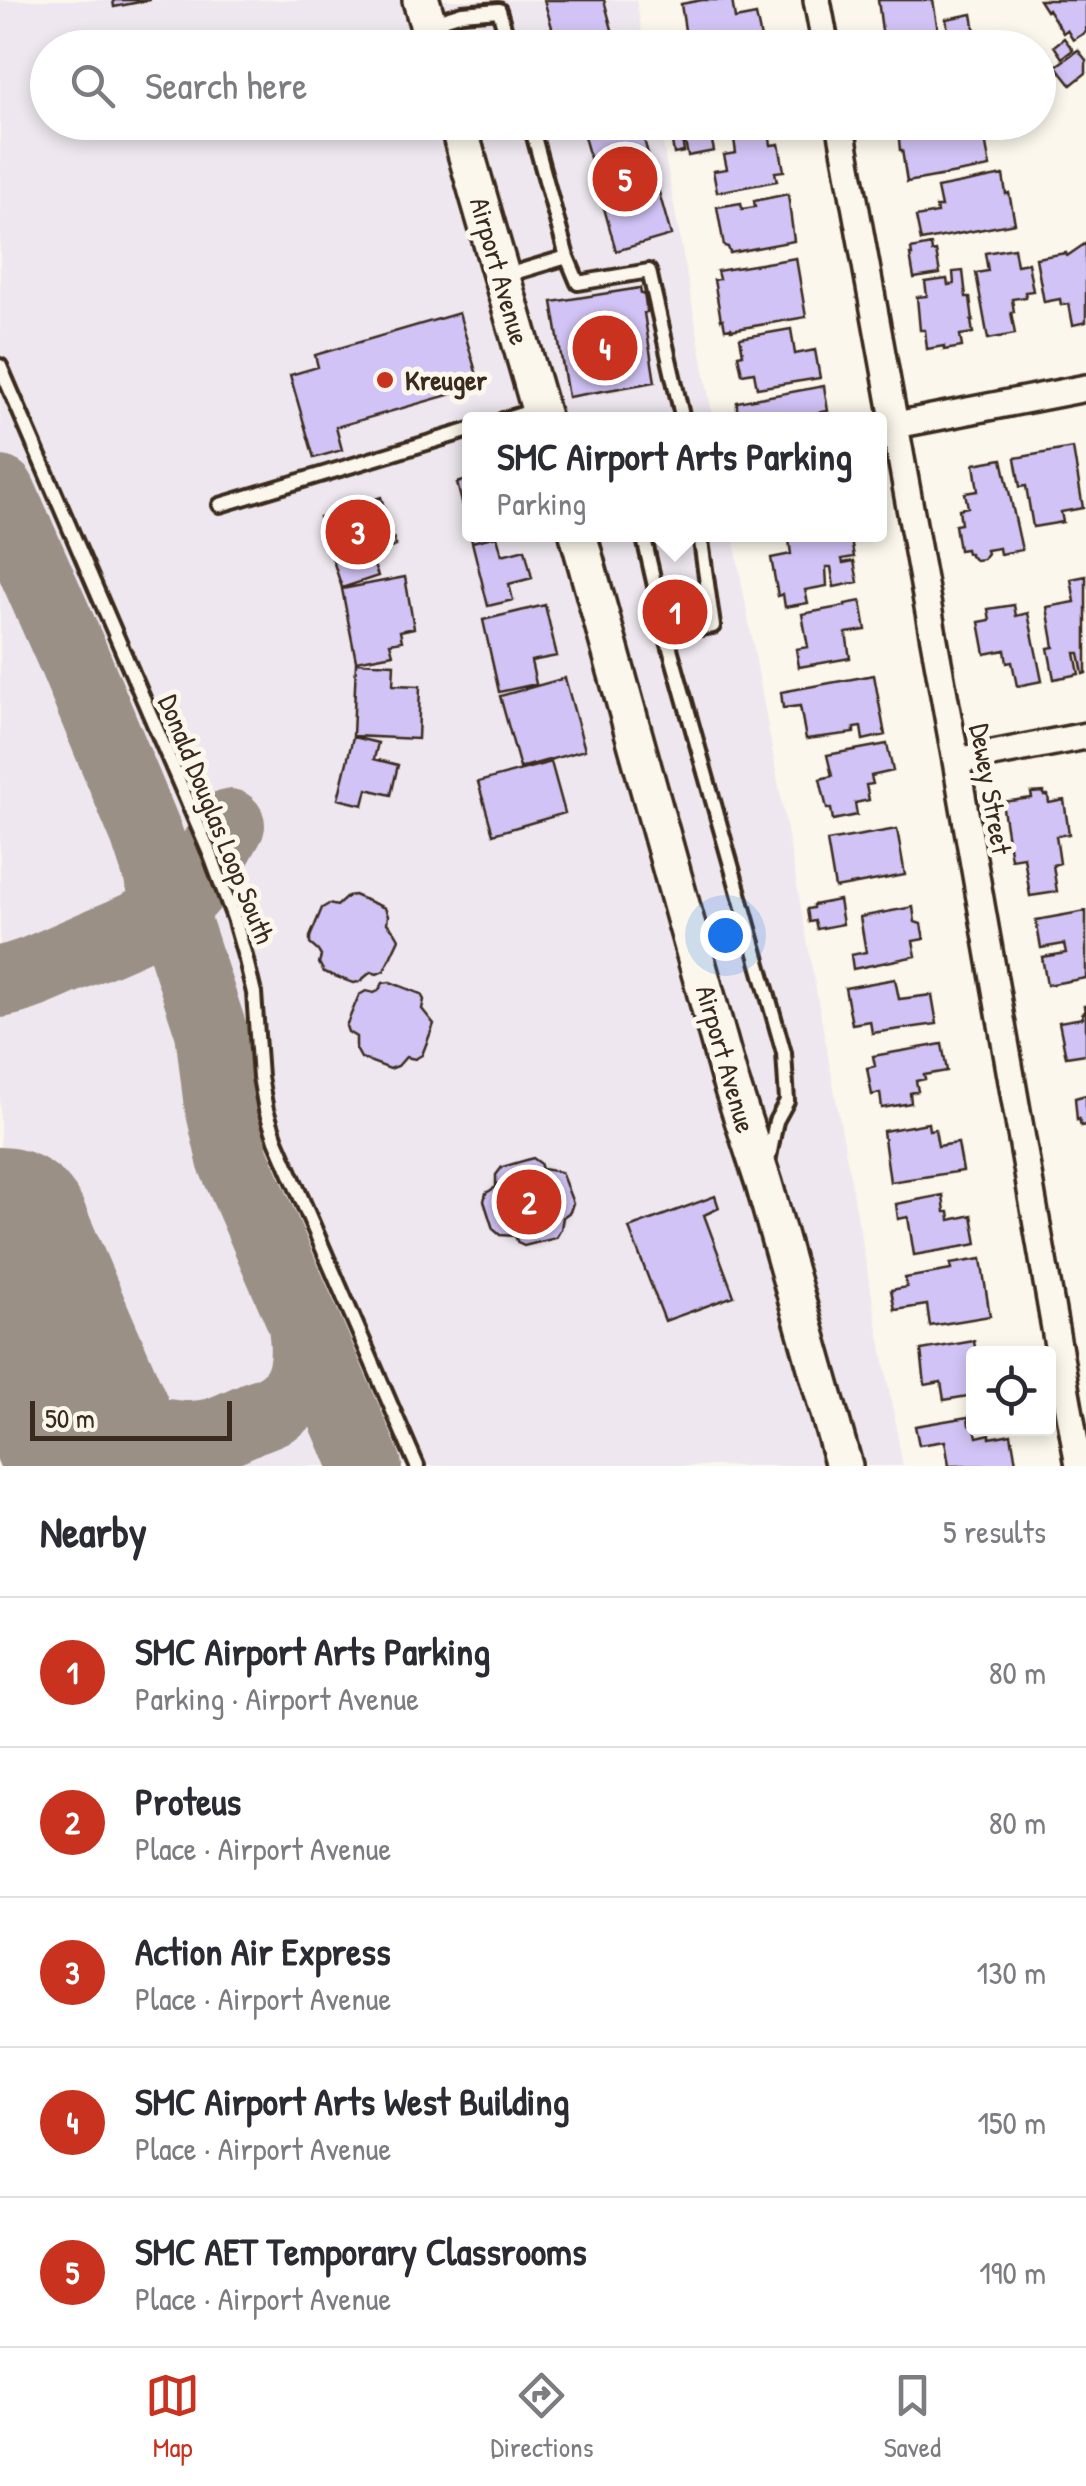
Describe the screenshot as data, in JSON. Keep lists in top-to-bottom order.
{
  "streets": {
    "street": ["Airport Avenue", "Dewey Street"],
    "lane": ["Donald Douglas Loop South"]
  },
  "places": ["Kreuger"],
  "scale_bar": "50 m",
  "page": {
    "search": "Search here",
    "pins": [
      "5",
      "4",
      "3",
      "1",
      "2"
    ],
    "popup": ["SMC Airport Arts Parking", "Parking"],
    "scale": "50 m",
    "heading": ["Nearby", "5 results"],
    "list": [
      {
        "mark": "1",
        "name": "SMC Airport Arts Parking",
        "note": "Parking · Airport Avenue",
        "value": "80 m"
      },
      {
        "mark": "2",
        "name": "Proteus",
        "note": "Place · Airport Avenue",
        "value": "80 m"
      },
      {
        "mark": "3",
        "name": "Action Air Express",
        "note": "Place · Airport Avenue",
        "value": "130 m"
      },
      {
        "mark": "4",
        "name": "SMC Airport Arts West Building",
        "note": "Place · Airport Avenue",
        "value": "150 m"
      },
      {
        "mark": "5",
        "name": "SMC AET Temporary Classrooms",
        "note": "Place · Airport Avenue",
        "value": "190 m"
      }
    ],
    "nav": ["Map", "Directions", "Saved"]
  }
}
